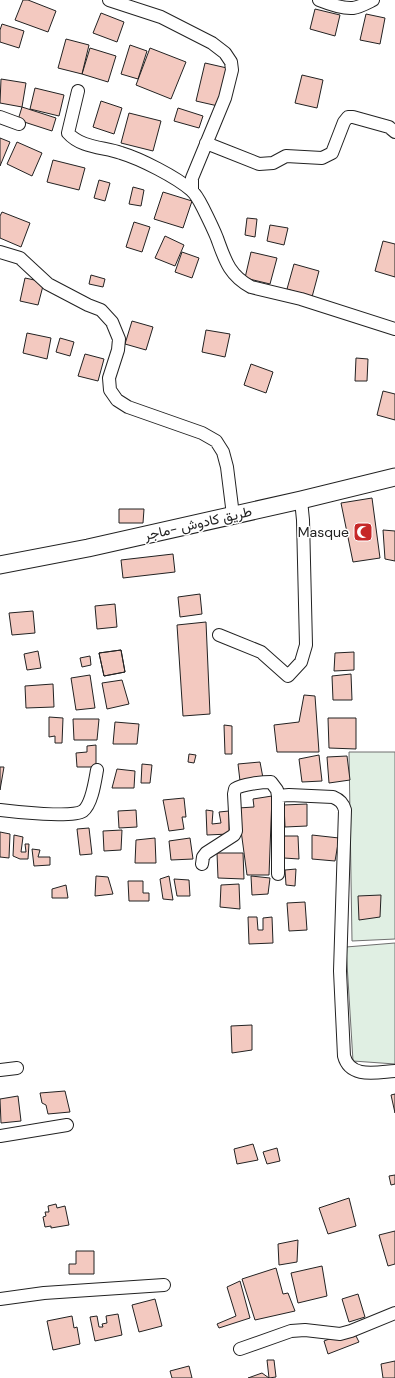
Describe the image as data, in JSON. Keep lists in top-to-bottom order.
{
  "streets": {
    "highway": ["طريق كادوش -ماجر"]
  },
  "places": {
    "mosque": ["Masque"]
  }
}
